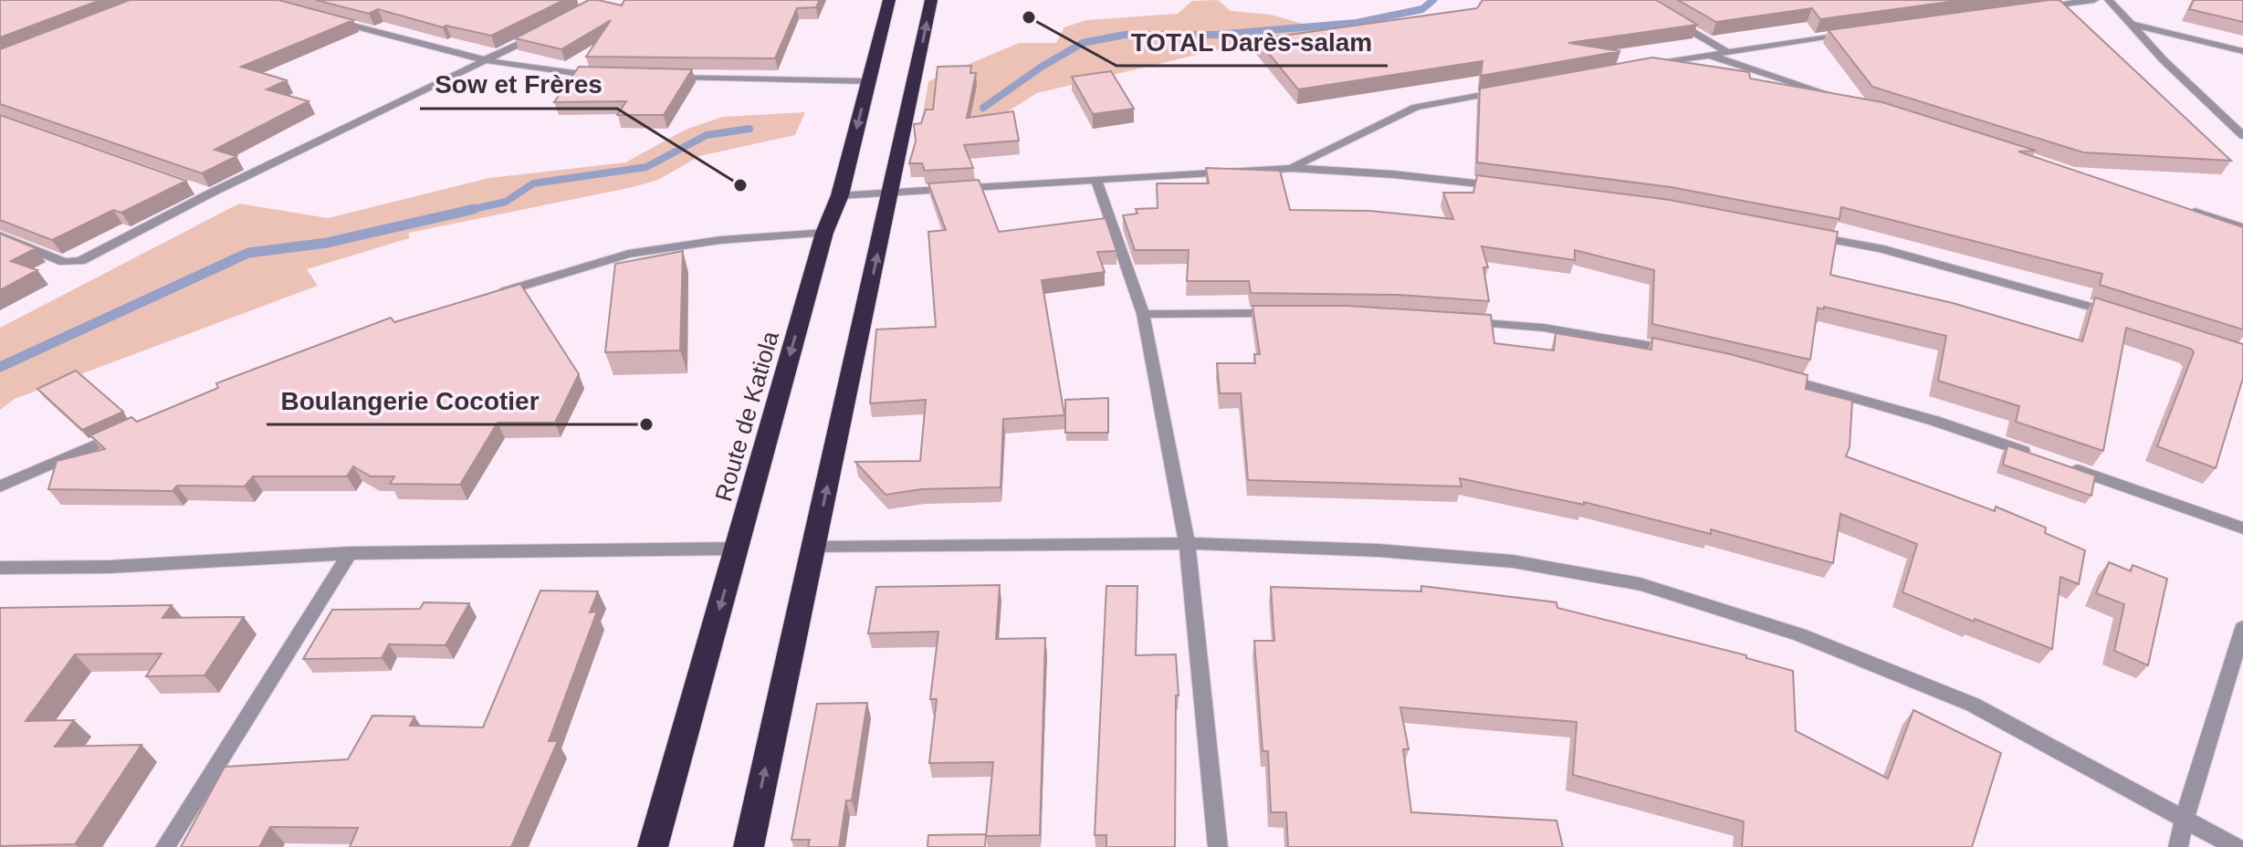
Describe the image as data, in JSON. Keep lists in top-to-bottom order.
{
  "streets": {
    "highway": ["Route de Katiola"]
  },
  "places": ["TOTAL Darès-salam", "Sow et Frères", "Boulangerie Cocotier"]
}
